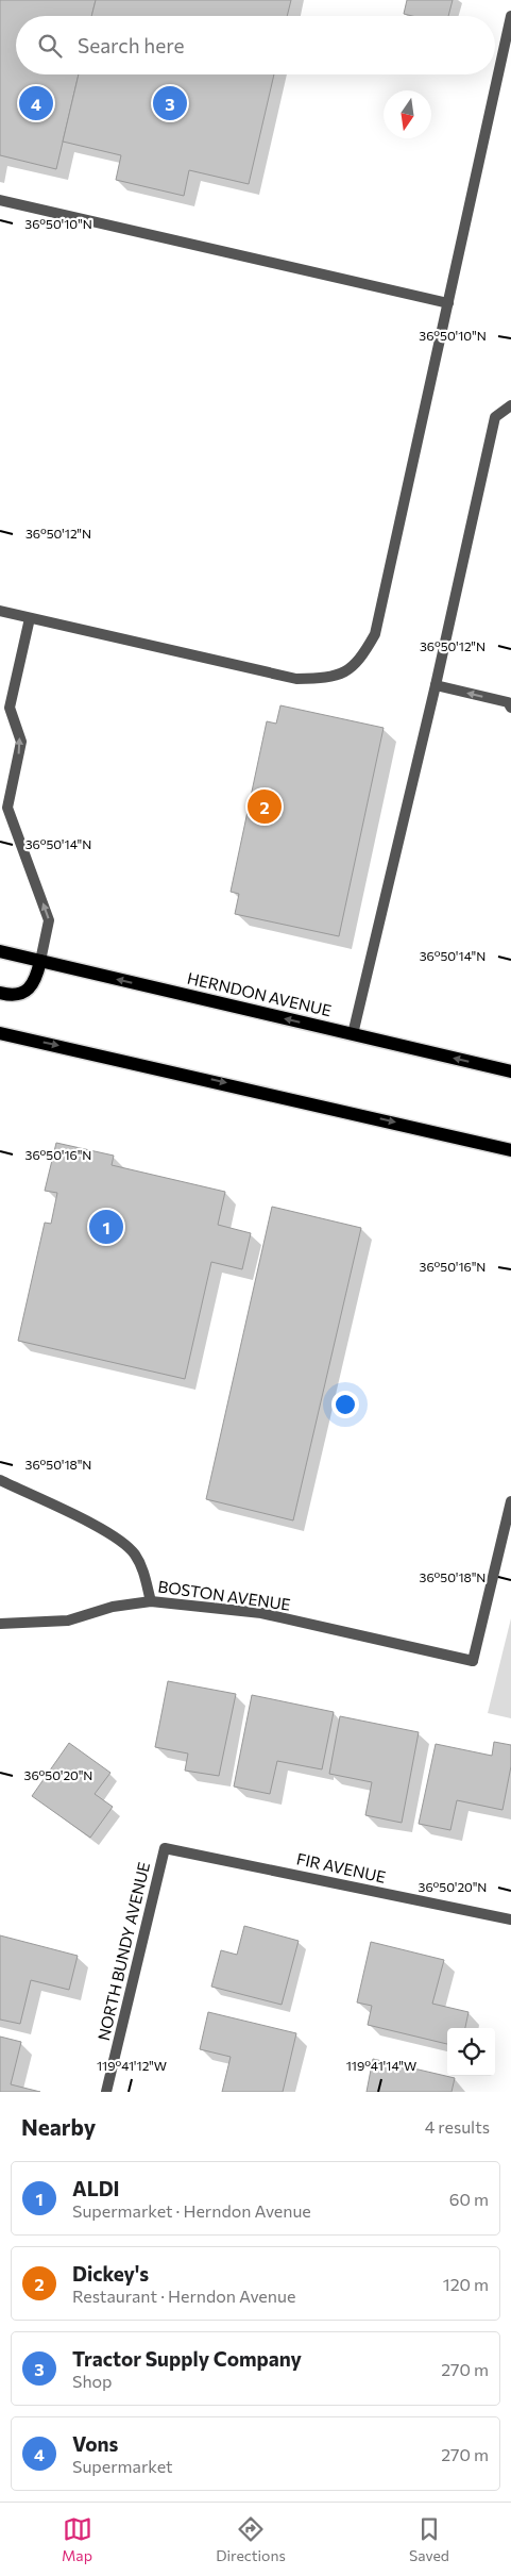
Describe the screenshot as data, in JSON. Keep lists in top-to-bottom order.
{
  "streets": {
    "main road": ["HERNDON AVENUE"],
    "street": ["BOSTON AVENUE", "FIR AVENUE", "NORTH BUNDY AVENUE"]
  },
  "crossings": [
    ["FIR AVENUE", "NORTH BUNDY AVENUE"]
  ],
  "north": "bottom",
  "page": {
    "search": "Search here",
    "pins": [
      "3",
      "4",
      "2",
      "1"
    ],
    "heading": ["Nearby", "4 results"],
    "list": [
      {
        "mark": "1",
        "name": "ALDI",
        "note": "Supermarket · Herndon Avenue",
        "value": "60 m"
      },
      {
        "mark": "2",
        "name": "Dickey's",
        "note": "Restaurant · Herndon Avenue",
        "value": "120 m"
      },
      {
        "mark": "3",
        "name": "Tractor Supply Company",
        "note": "Shop",
        "value": "270 m"
      },
      {
        "mark": "4",
        "name": "Vons",
        "note": "Supermarket",
        "value": "270 m"
      }
    ],
    "nav": ["Map", "Directions", "Saved"]
  },
  "coordinates": [
    "36°50'10\"N",
    "36°50'12\"N",
    "36°50'14\"N",
    "36°50'16\"N",
    "36°50'18\"N",
    "36°50'20\"N",
    "119°41'12\"W",
    "119°41'14\"W"
  ]
}
